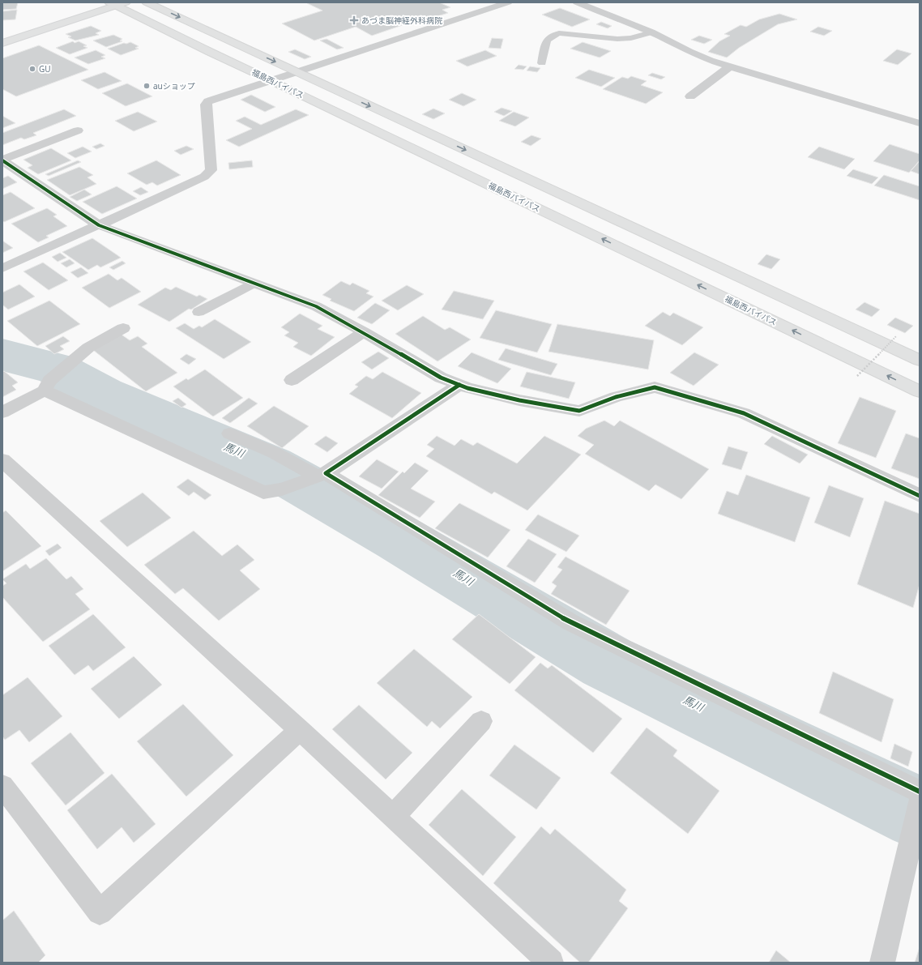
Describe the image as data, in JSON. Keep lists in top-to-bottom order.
{
  "streets": {
    "main road": ["福島西バイパス"]
  },
  "water": ["馬川"],
  "places": {
    "health": ["あづま脳神経外科病院"],
    "other": ["GU", "auショップ"]
  }
}
